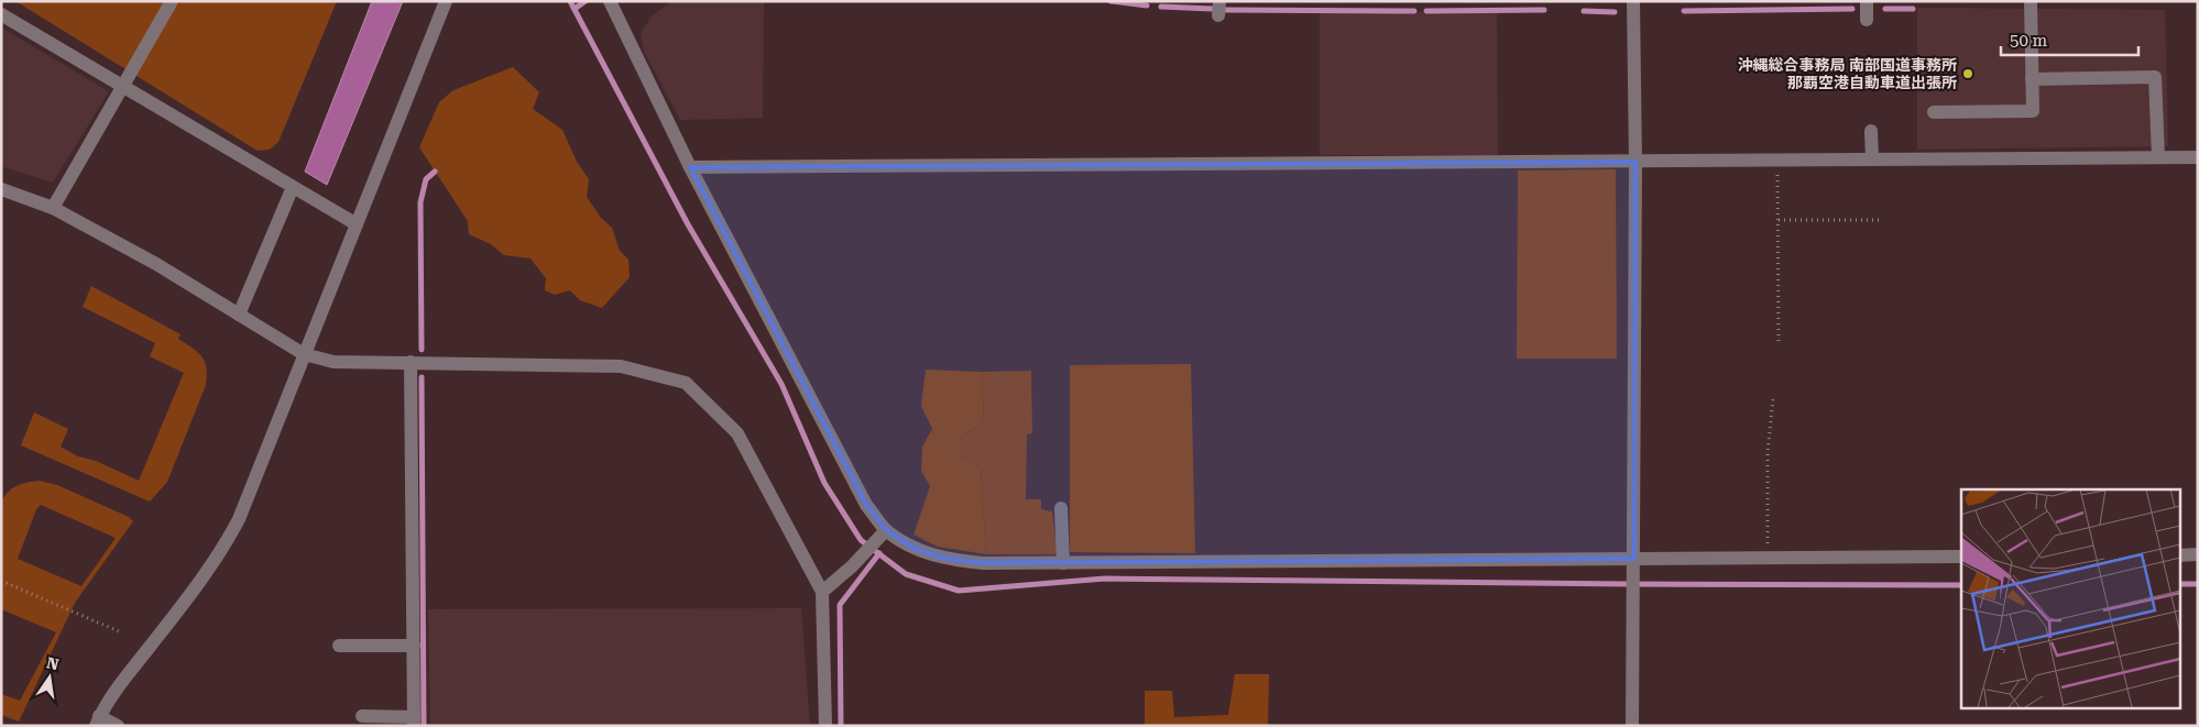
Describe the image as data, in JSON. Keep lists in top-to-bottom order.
{
  "places": ["沖縄総合事務局 南部国道事務所 那覇空港自動車道出張所"],
  "scale_bar": "50 m",
  "north": "top"
}
